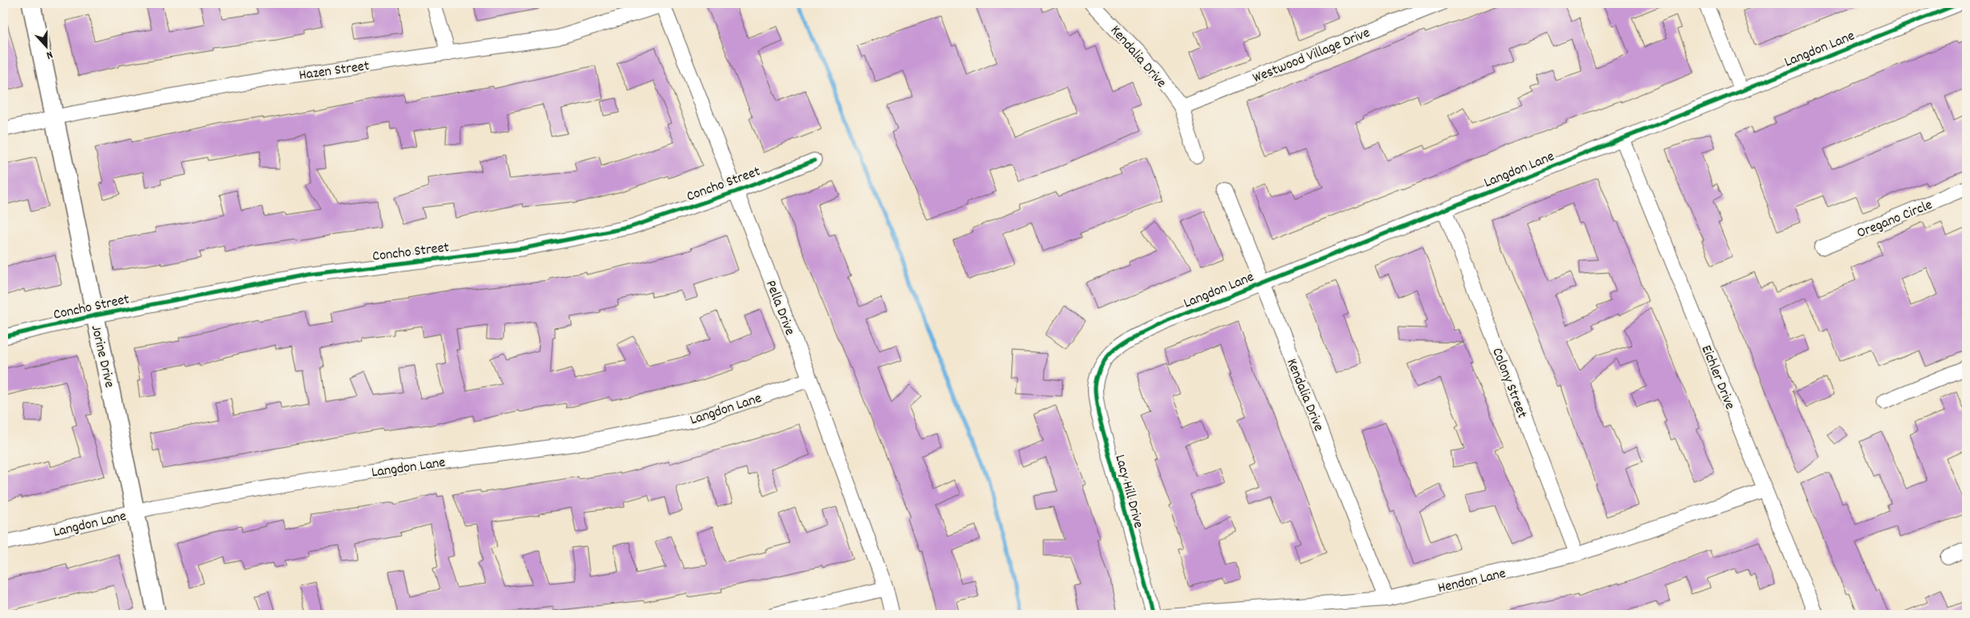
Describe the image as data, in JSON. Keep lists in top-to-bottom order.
{
  "streets": {
    "street": [
      "Langdon Lane",
      "Westwood Village Drive",
      "Kendalia Drive",
      "Hazen Street",
      "Concho Street",
      "Oregano Circle",
      "Pella Drive",
      "Jorine Drive",
      "Eichler Drive",
      "Colony Street",
      "Lacy Hill Drive",
      "Hendon Lane"
    ]
  },
  "crossings": [
    ["Langdon Lane", "Kendalia Drive"],
    ["Langdon Lane", "Pella Drive"],
    ["Langdon Lane", "Jorine Drive"],
    ["Langdon Lane", "Eichler Drive"],
    ["Langdon Lane", "Colony Street"],
    ["Langdon Lane", "Lacy Hill Drive"],
    ["Westwood Village Drive", "Kendalia Drive"],
    ["Kendalia Drive", "Hendon Lane"],
    ["Hazen Street", "Pella Drive"],
    ["Hazen Street", "Jorine Drive"],
    ["Concho Street", "Pella Drive"],
    ["Concho Street", "Jorine Drive"],
    ["Eichler Drive", "Hendon Lane"],
    ["Colony Street", "Hendon Lane"]
  ],
  "north": "bottom"
}
